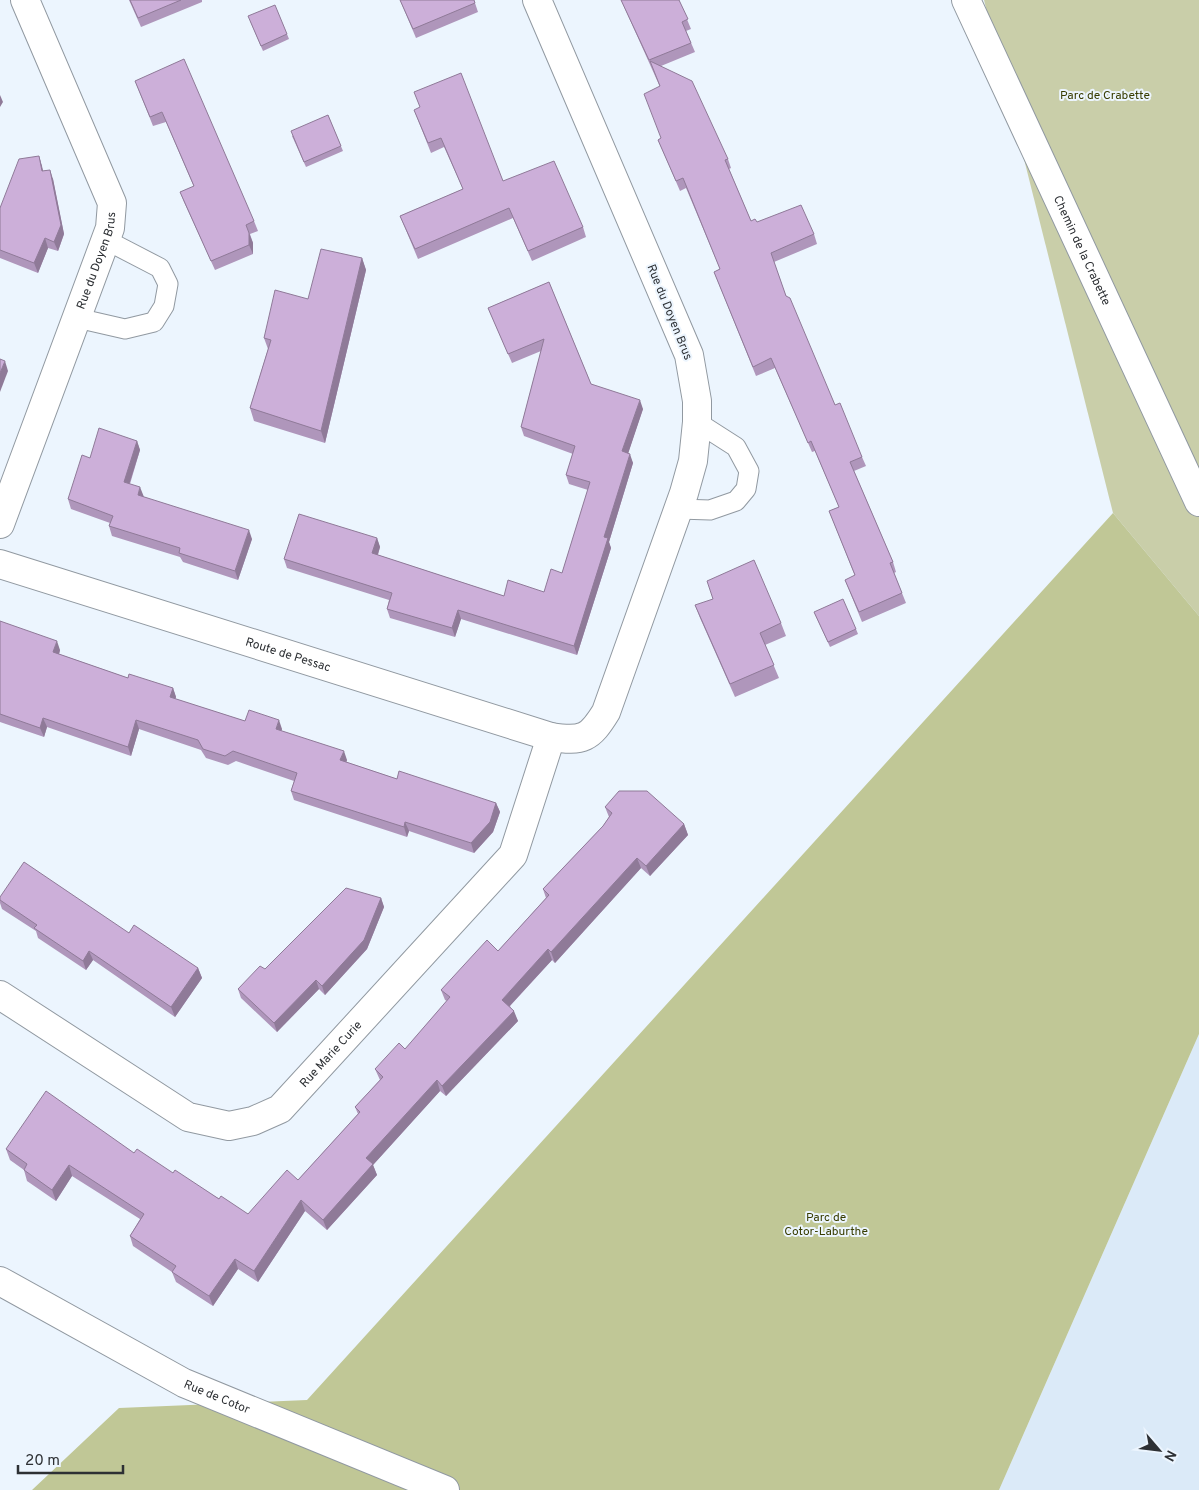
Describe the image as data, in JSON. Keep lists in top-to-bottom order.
{
  "streets": {
    "street": [
      "Chemin de la Crabette",
      "Rue du Doyen Brus",
      "Route de Pessac",
      "Rue Marie Curie",
      "Rue de Cotor"
    ]
  },
  "crossings": [
    ["Rue du Doyen Brus", "Route de Pessac"],
    ["Route de Pessac", "Rue Marie Curie"]
  ],
  "parks": ["Parc de Crabette", "Parc de Cotor-Laburthe"],
  "scale_bar": "20 m",
  "north": "bottom right"
}
